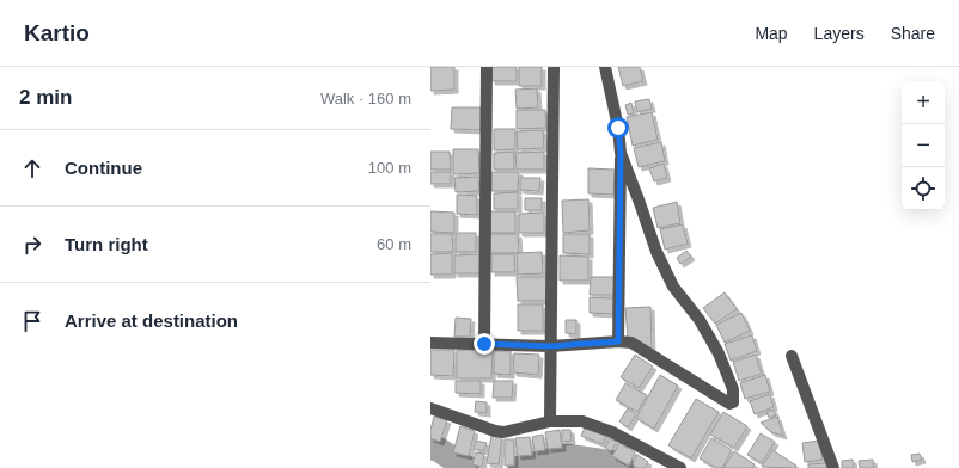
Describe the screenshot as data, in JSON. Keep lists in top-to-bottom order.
{
  "page": {
    "header": "Kartio",
    "nav": ["Map", "Layers", "Share"],
    "heading": ["2 min", "Walk · 160 m"],
    "map_buttons": ["+", "−"],
    "list": [
      ["Continue", "100 m"],
      ["Turn right", "60 m"],
      "Arrive at destination"
    ]
  }
}
